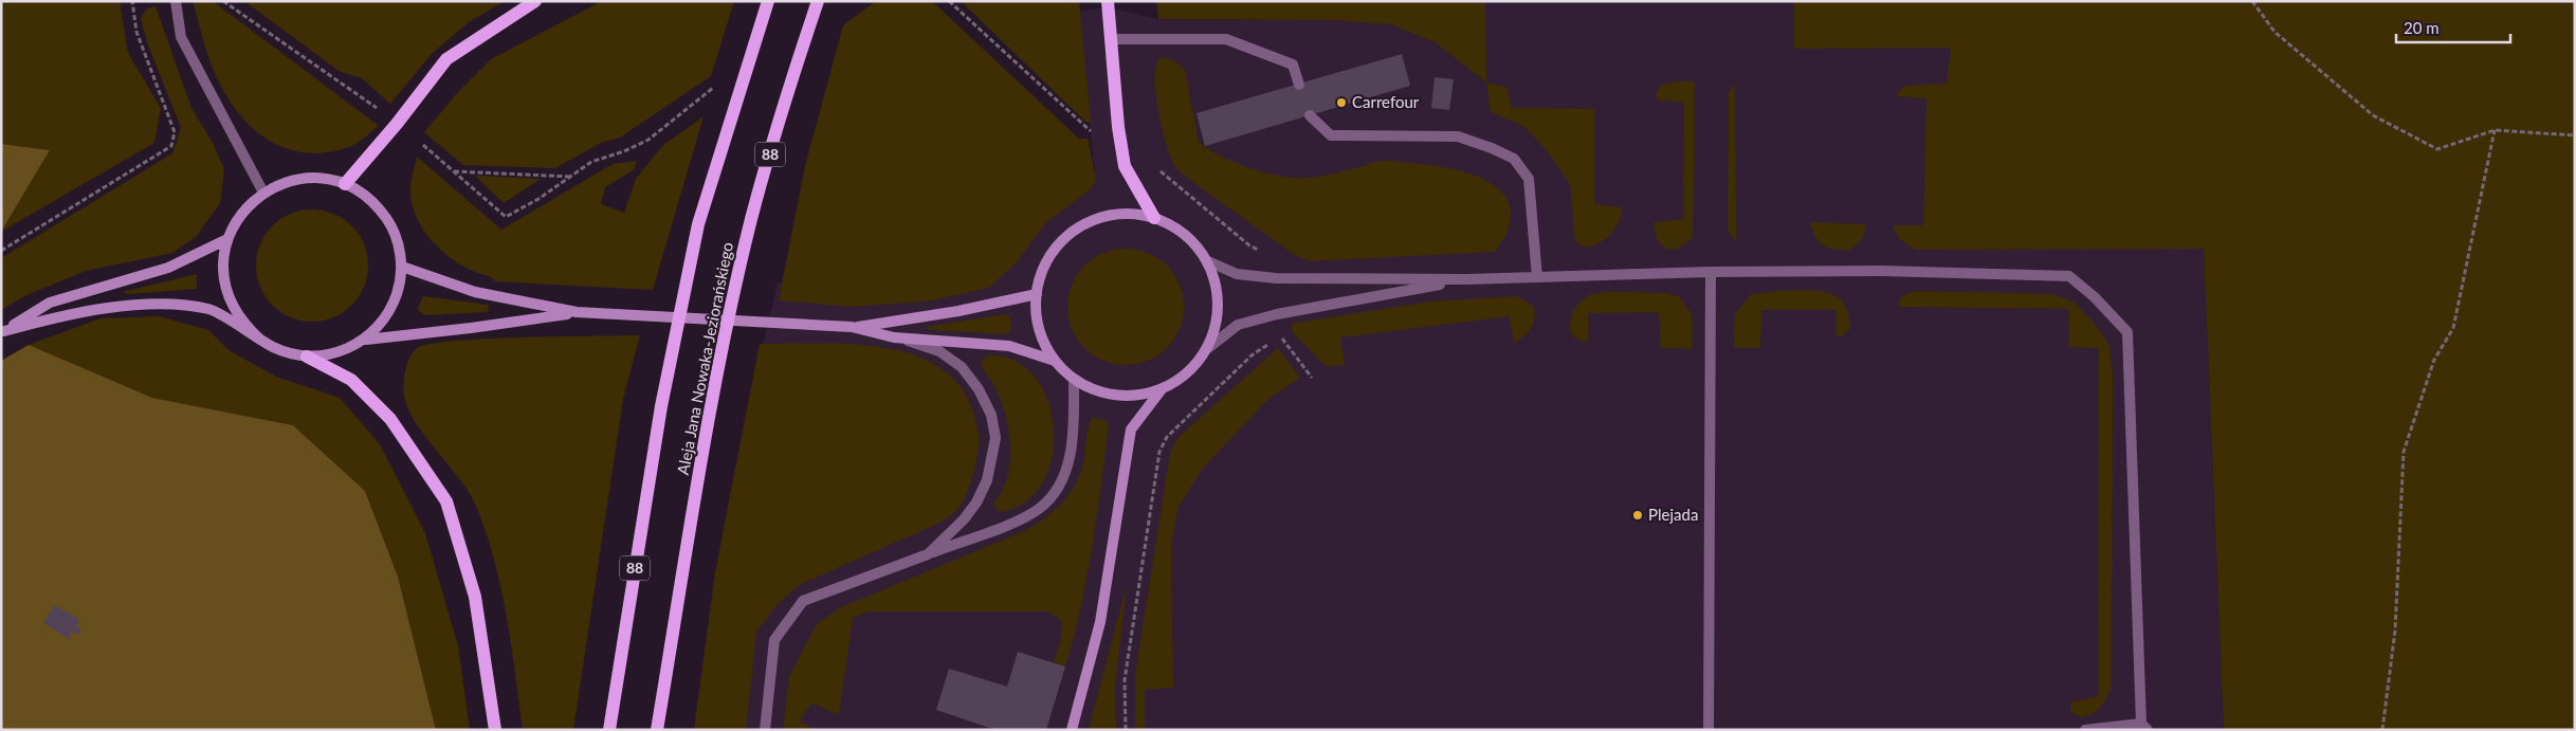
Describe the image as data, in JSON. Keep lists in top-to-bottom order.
{
  "streets": {
    "main road": ["88", "Aleja Jana Nowaka-Jeziorańskiego"]
  },
  "places": ["Carrefour", "Plejada"],
  "scale_bar": "20 m"
}
